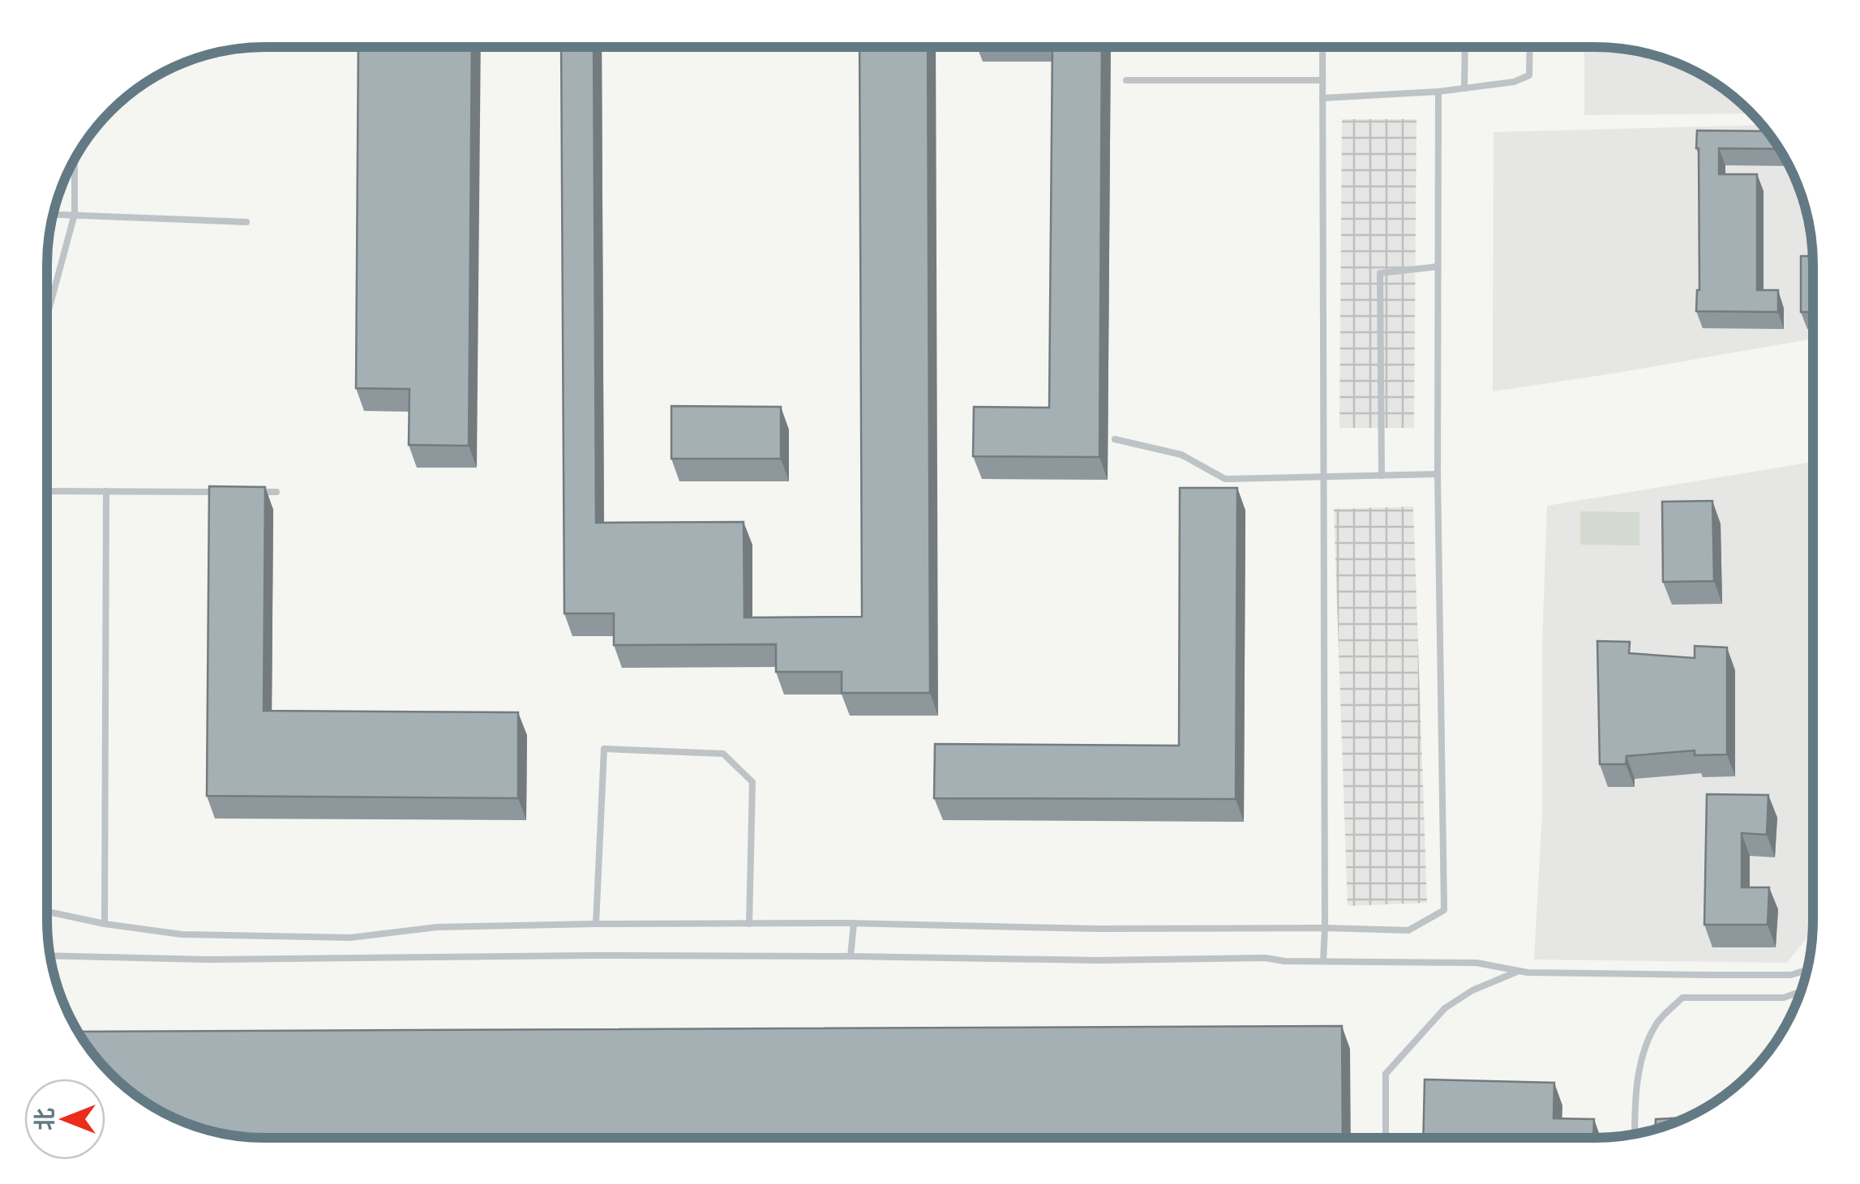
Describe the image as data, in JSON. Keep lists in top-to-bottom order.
{
  "north": "left"
}
